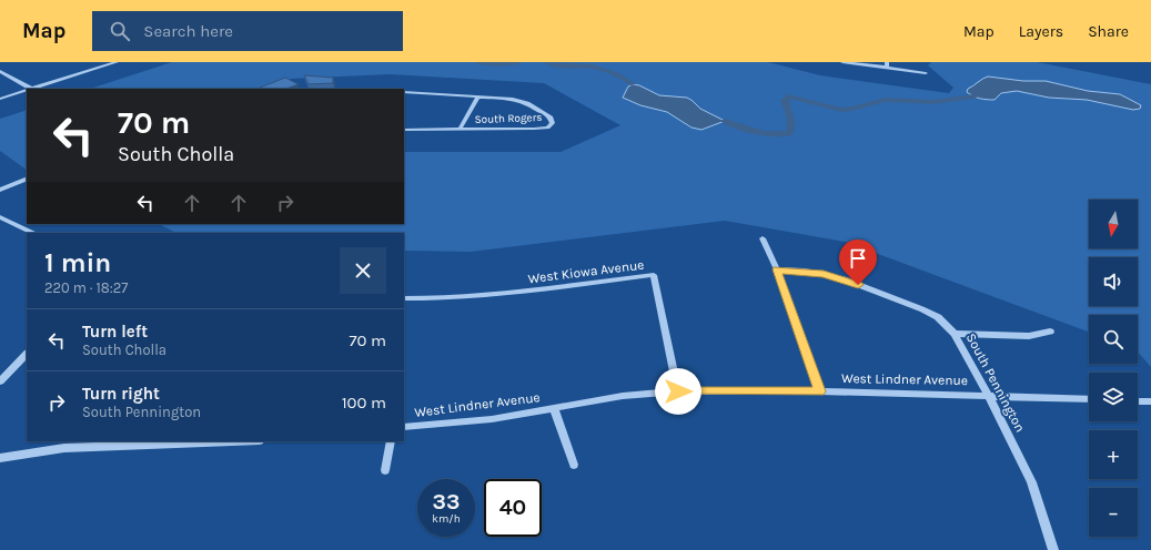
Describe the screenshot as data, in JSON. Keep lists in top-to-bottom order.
{
  "streets": {
    "street": [
      "South Rogers",
      "West Kiowa Avenue",
      "West Lindner Avenue",
      "South Pennington"
    ]
  },
  "crossings": [
    ["West Kiowa Avenue", "West Lindner Avenue"],
    ["West Lindner Avenue", "South Pennington"]
  ],
  "north": "bottom",
  "page": {
    "header": "Map",
    "search": "Search here",
    "nav": ["Map", "Layers", "Share"],
    "turn": ["70 m", "South Cholla"],
    "map_buttons": ["+", "−"],
    "heading": ["1 min", "220 m · 18:27"],
    "list": [
      {
        "name": "Turn left",
        "note": "South Cholla",
        "value": "70 m"
      },
      {
        "name": "Turn right",
        "note": "South Pennington",
        "value": "100 m"
      }
    ],
    "speed": "33 km/h",
    "limit": "40"
  }
}
